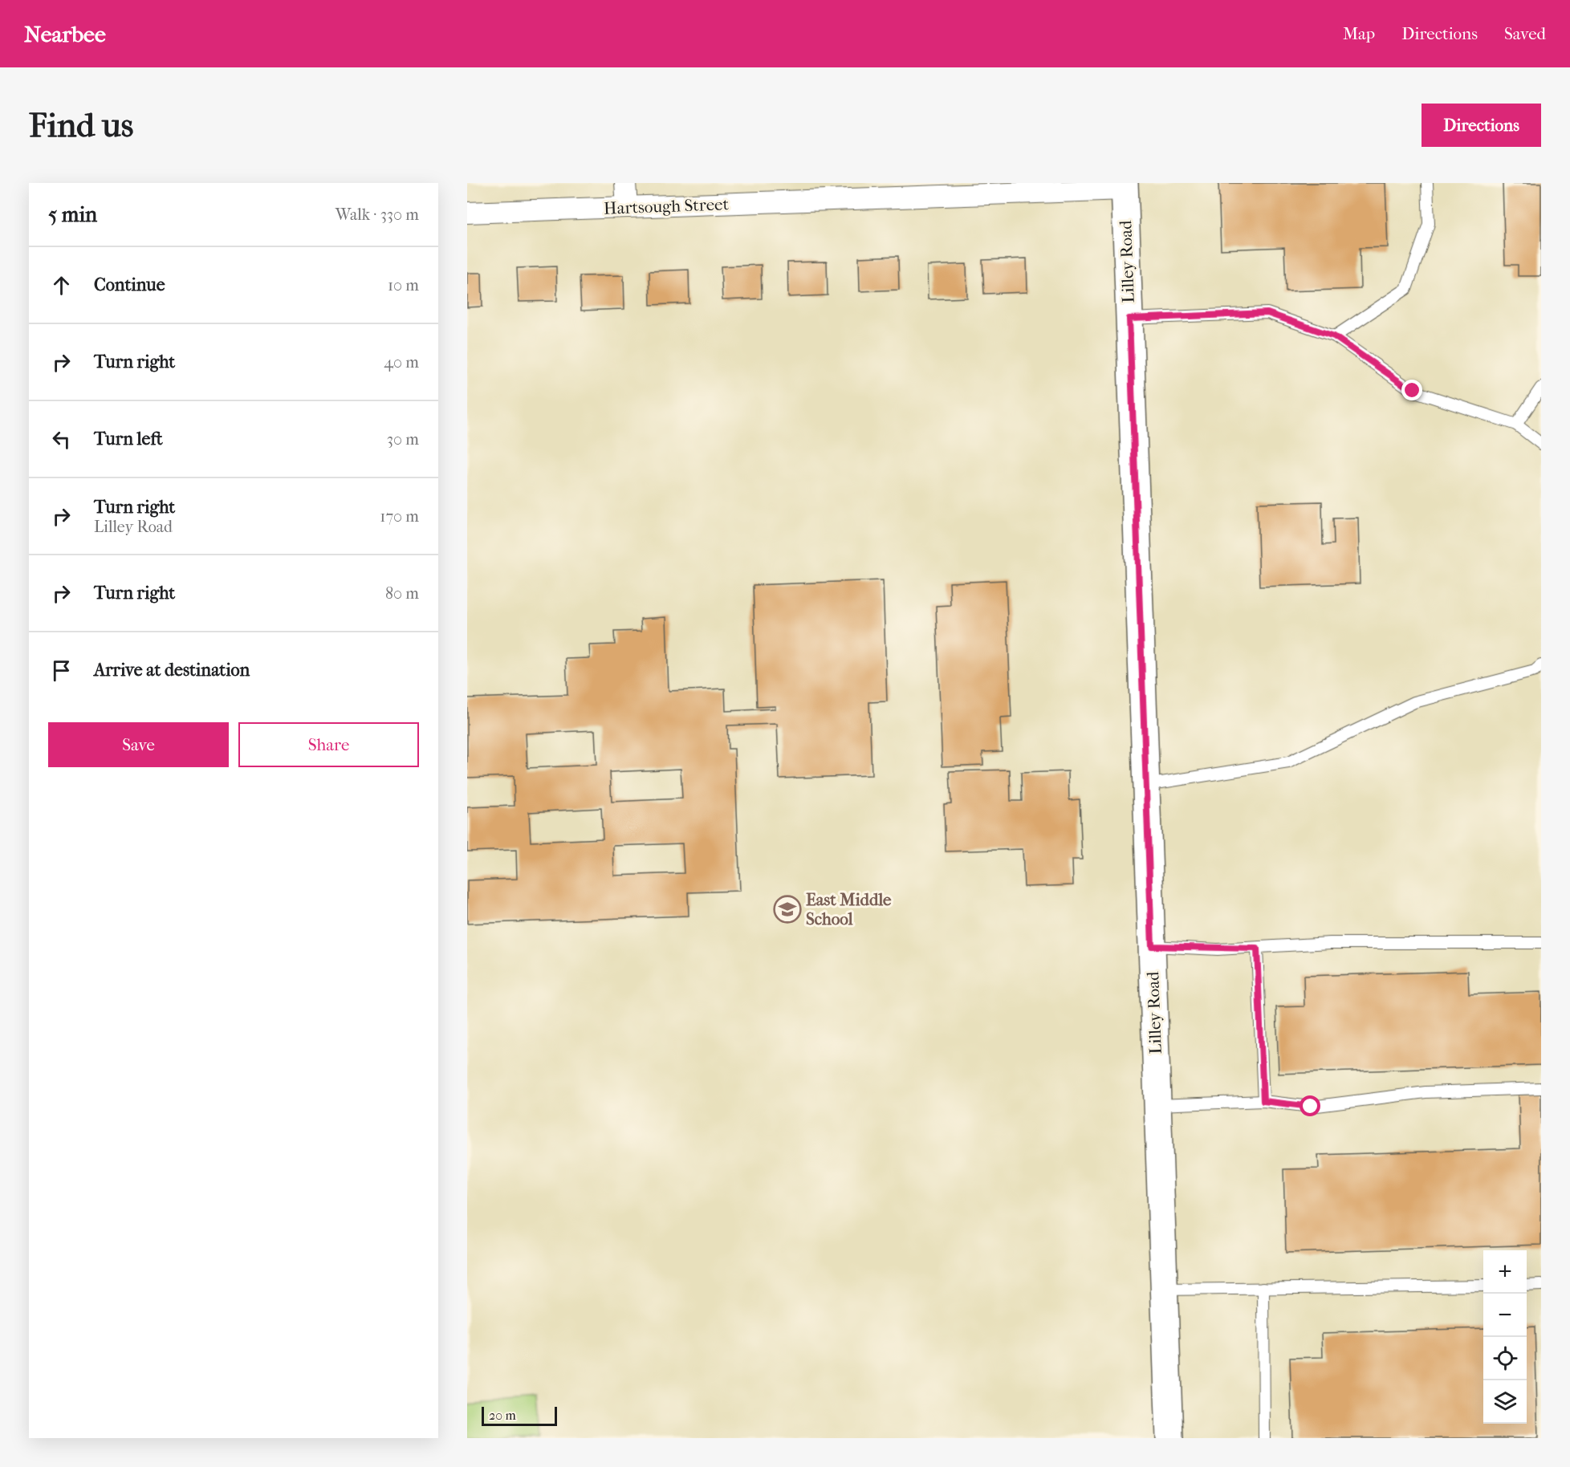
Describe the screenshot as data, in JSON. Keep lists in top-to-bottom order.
{
  "streets": {
    "street": ["Hartsough Street", "Lilley Road"]
  },
  "crossings": [
    ["Hartsough Street", "Lilley Road"]
  ],
  "places": {
    "school or university": ["East Middle School"]
  },
  "scale_bar": "20 m",
  "page": {
    "header": "Nearbee",
    "nav": ["Map", "Directions", "Saved"],
    "buttons": [
      "Directions",
      ["Save", "Share"]
    ],
    "title": "Find us",
    "heading": ["5 min", "Walk · 330 m"],
    "list": [
      ["Continue", "10 m"],
      ["Turn right", "40 m"],
      ["Turn left", "30 m"],
      ["Turn right", "Lilley Road", "170 m"],
      ["Turn right", "80 m"],
      "Arrive at destination"
    ],
    "map_buttons": ["+", "−"],
    "scale": "20 m"
  }
}
